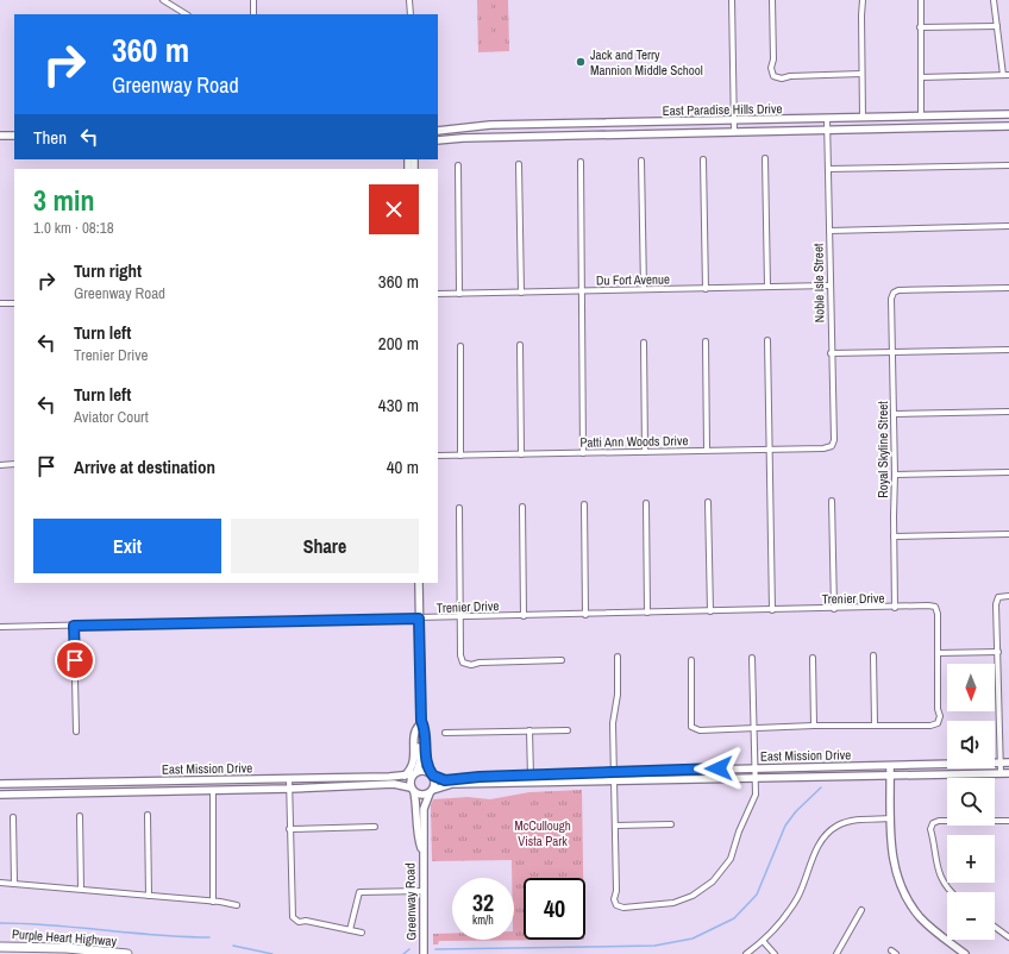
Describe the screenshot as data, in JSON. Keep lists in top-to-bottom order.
{
  "streets": {
    "highway": ["Purple Heart Highway"],
    "street": [
      "East Paradise Hills Drive",
      "Du Fort Avenue",
      "Noble Isle Street",
      "Patti Ann Woods Drive",
      "Royal Skyline Street",
      "Trenier Drive",
      "East Mission Drive",
      "Greenway Road"
    ]
  },
  "crossings": [
    ["East Paradise Hills Drive", "Noble Isle Street"],
    ["Du Fort Avenue", "Noble Isle Street"],
    ["Noble Isle Street", "Patti Ann Woods Drive"],
    ["Royal Skyline Street", "Trenier Drive"],
    ["East Mission Drive", "Greenway Road"]
  ],
  "parks": ["McCullough Vista Park"],
  "places": ["Jack and Terry Mannion Middle School"],
  "north": "bottom",
  "page": {
    "turn": ["360 m", "Greenway Road"],
    "then": "Then",
    "heading": ["3 min", "1.0 km · 08:18"],
    "list": [
      {
        "name": "Turn right",
        "note": "Greenway Road",
        "value": "360 m"
      },
      {
        "name": "Turn left",
        "note": "Trenier Drive",
        "value": "200 m"
      },
      {
        "name": "Turn left",
        "note": "Aviator Court",
        "value": "430 m"
      },
      {
        "name": "Arrive at destination",
        "value": "40 m"
      }
    ],
    "buttons": ["Exit", "Share"],
    "map_buttons": ["+", "−"],
    "speed": "32 km/h",
    "limit": "40"
  }
}
